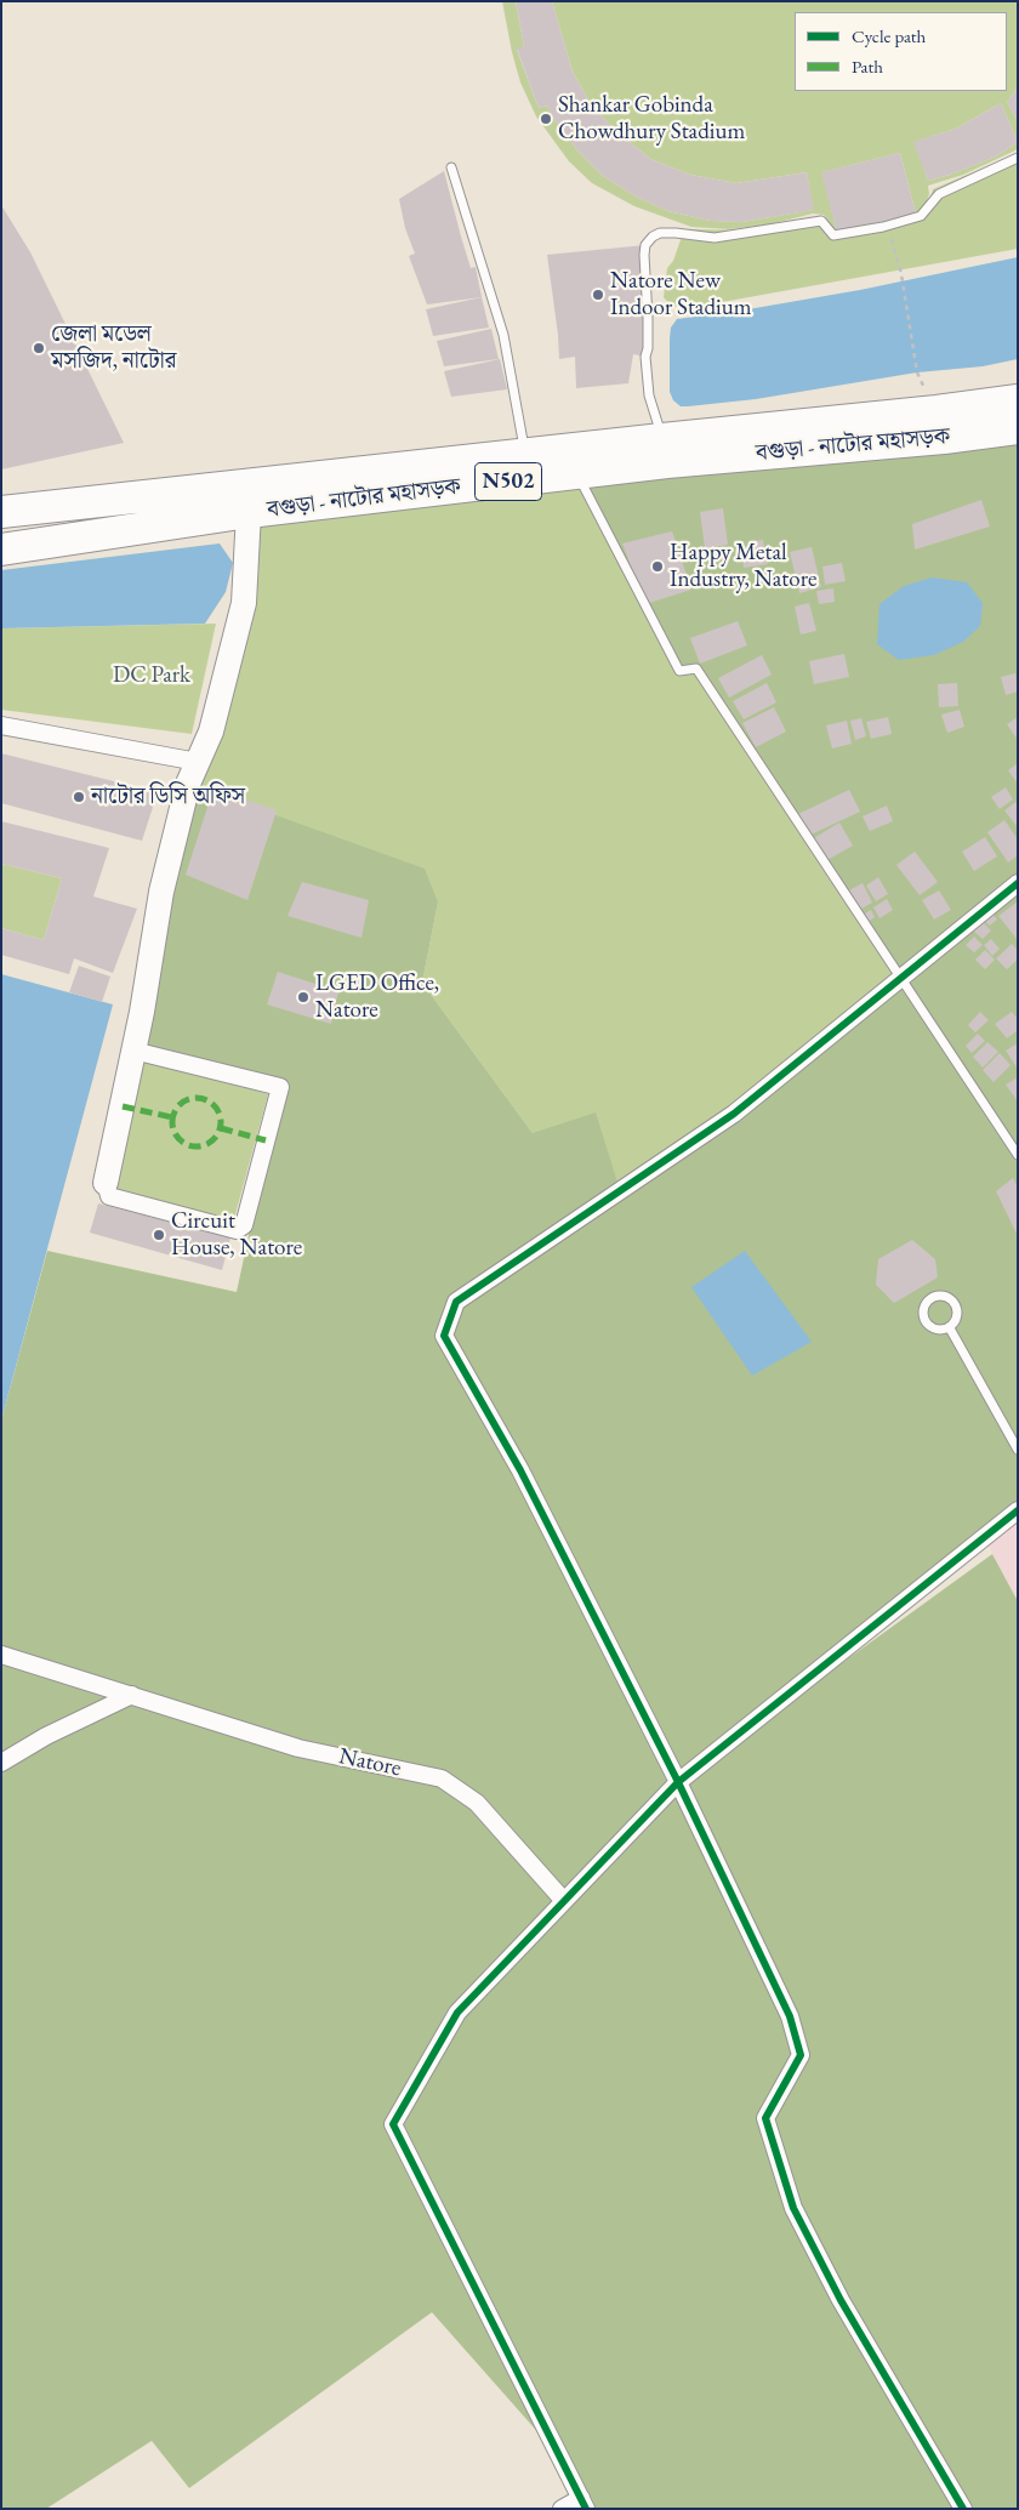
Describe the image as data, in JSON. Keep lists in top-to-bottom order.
{
  "streets": {
    "highway": ["বগুড়া - নাটোর মহাসড়ক", "N502"],
    "street": ["Natore"]
  },
  "parks": ["DC Park"],
  "places": [
    "Shankar Gobinda Chowdhury Stadium",
    "Natore New Indoor Stadium",
    "জেলা মডেল মসজিদ, নাটোর",
    "Happy Metal Industry, Natore",
    "নাটোর ডিসি অফিস",
    "LGED Office, Natore",
    "Circuit House, Natore"
  ],
  "legend": ["Cycle path", "Path"]
}
